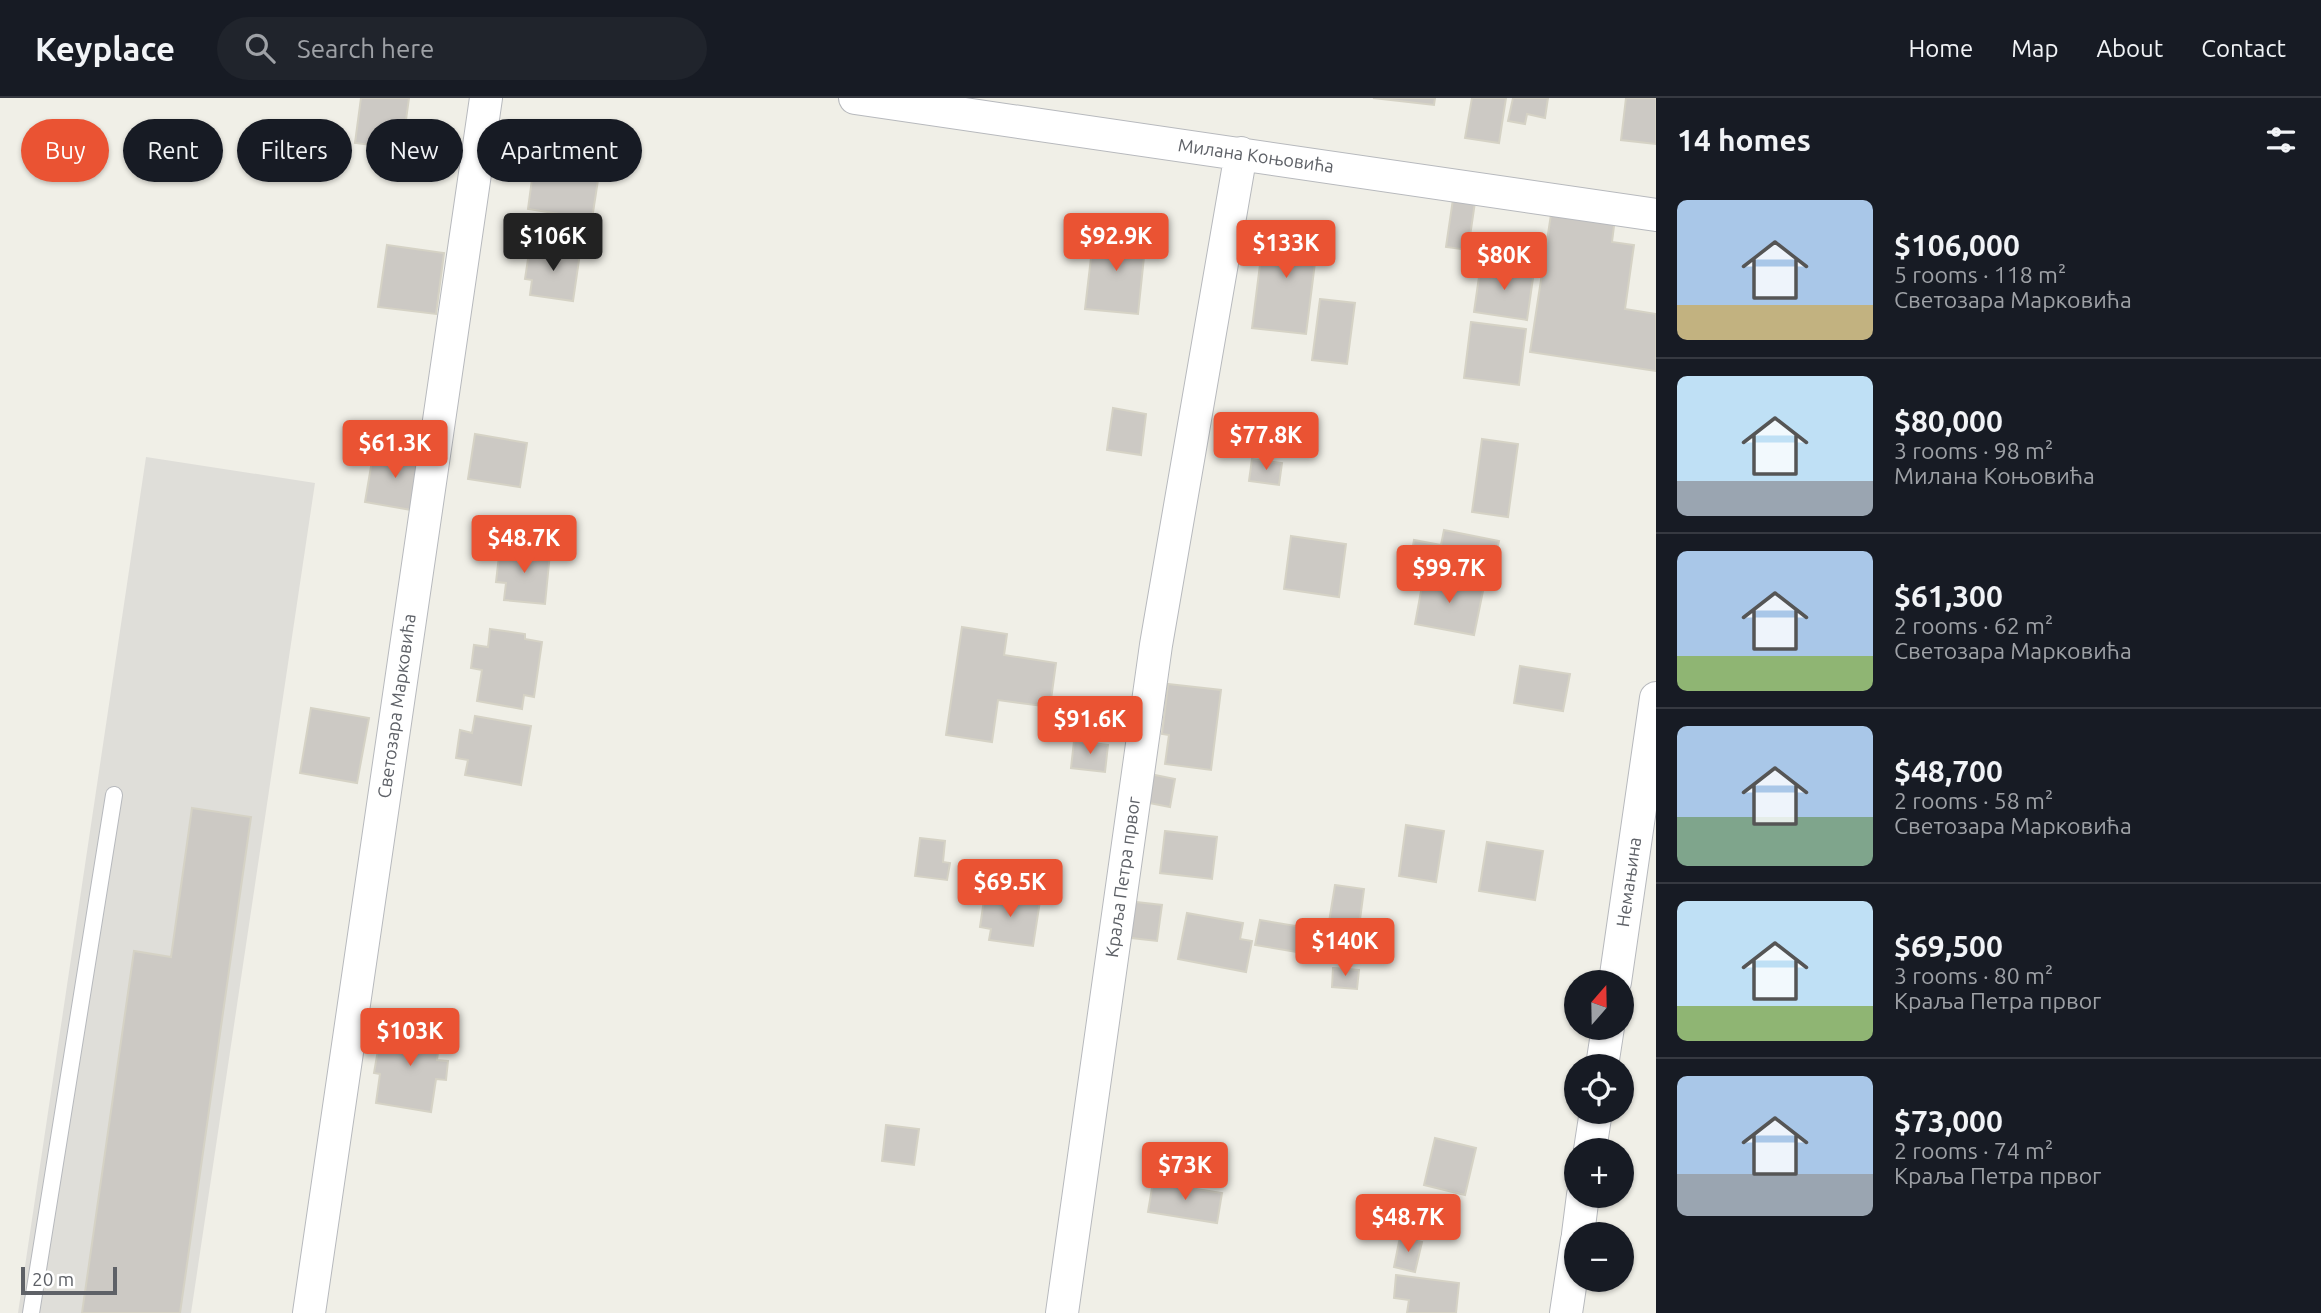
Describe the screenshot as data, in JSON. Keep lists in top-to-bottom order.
{
  "streets": {
    "street": [
      "Милана Коњовића",
      "Светозара Марковића",
      "Краља Петра првог",
      "Немањина"
    ]
  },
  "crossings": [
    ["Милана Коњовића", "Краља Петра првог"]
  ],
  "scale_bar": "20 m",
  "north": "top",
  "page": {
    "header": "Keyplace",
    "search": "Search here",
    "nav": [
      "Home",
      "Map",
      "About",
      "Contact"
    ],
    "heading": "14 homes",
    "chip": [
      "Buy",
      "Rent",
      "Filters",
      "New",
      "Apartment"
    ],
    "list": [
      {
        "name": "$106,000",
        "note": "5 rooms · 118 m² · Светозара Марковића"
      },
      {
        "name": "$80,000",
        "note": "3 rooms · 98 m² · Милана Коњовића"
      },
      {
        "name": "$61,300",
        "note": "2 rooms · 62 m² · Светозара Марковића"
      },
      {
        "name": "$48,700",
        "note": "2 rooms · 58 m² · Светозара Марковића"
      },
      {
        "name": "$69,500",
        "note": "3 rooms · 80 m² · Краља Петра првог"
      },
      {
        "name": "$73,000",
        "note": "2 rooms · 74 m² · Краља Петра првог"
      }
    ],
    "price": [
      "$106K",
      "$92.9K",
      "$133K",
      "$80K",
      "$77.8K",
      "$61.3K",
      "$48.7K",
      "$99.7K",
      "$91.6K",
      "$69.5K",
      "$140K",
      "$103K",
      "$73K",
      "$48.7K"
    ],
    "map_buttons": ["+", "−"],
    "scale": "20 m"
  }
}
